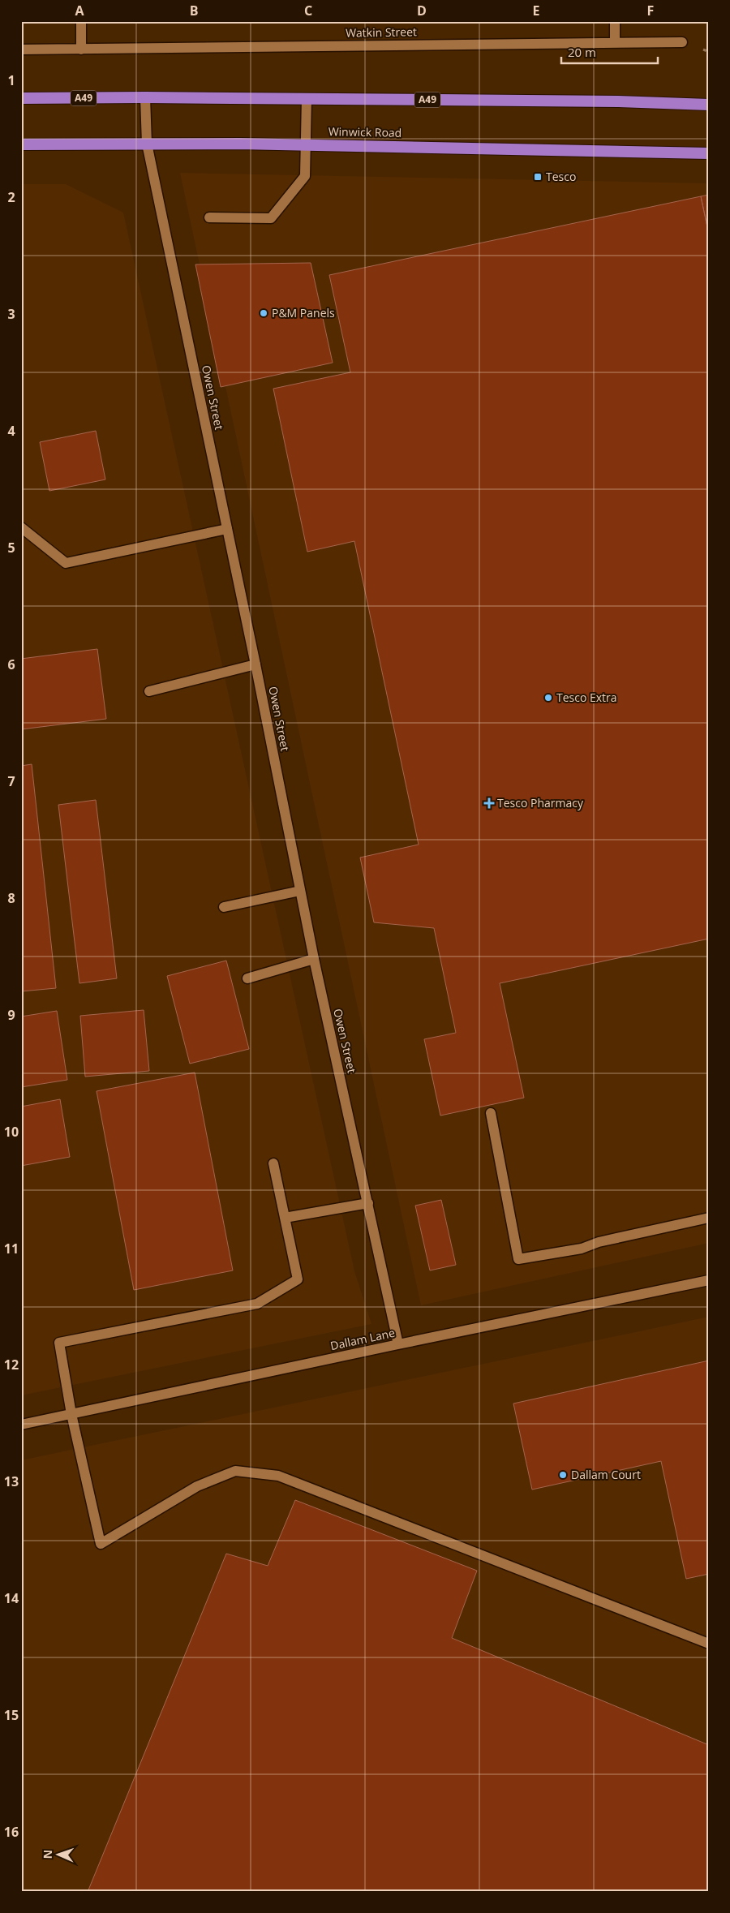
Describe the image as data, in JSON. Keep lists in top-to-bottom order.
{
  "streets": {
    "highway": ["A49", "Winwick Road"],
    "street": ["Watkin Street", "Owen Street", "Dallam Lane"]
  },
  "crossings": [
    ["A49", "Owen Street"],
    ["Winwick Road", "Owen Street"],
    ["Owen Street", "Dallam Lane"]
  ],
  "places": {
    "transit": ["Tesco"],
    "other": ["P&M Panels", "Tesco Extra", "Dallam Court"],
    "health": ["Tesco Pharmacy"]
  },
  "scale_bar": "20 m",
  "north": "left",
  "grid": {
    "columns": [
      "A",
      "B",
      "C",
      "D",
      "E",
      "F"
    ],
    "rows": [
      "1",
      "2",
      "3",
      "4",
      "5",
      "6",
      "7",
      "8",
      "9",
      "10",
      "11",
      "12",
      "13",
      "14",
      "15",
      "16"
    ]
  }
}
